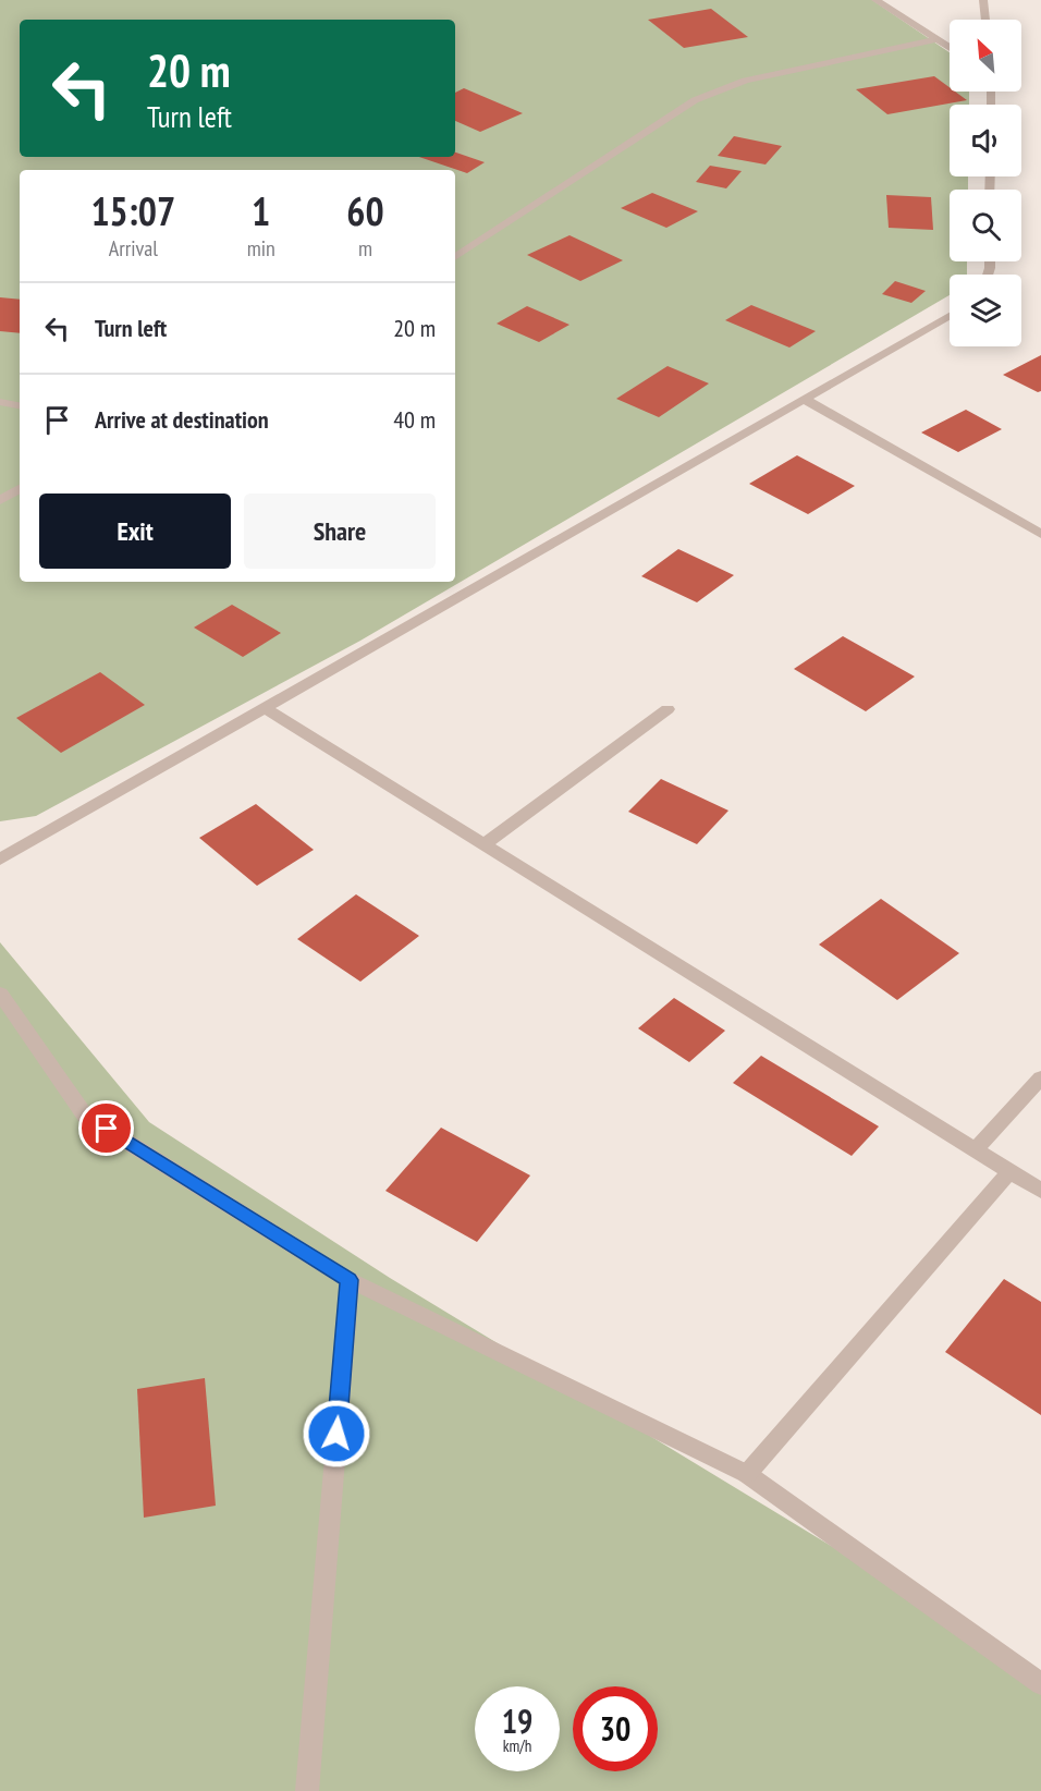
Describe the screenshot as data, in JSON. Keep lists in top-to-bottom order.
{
  "north": "top left",
  "page": {
    "turn": ["20 m", "Turn left"],
    "eta": [
      "15:07",
      "Arrival",
      "1",
      "min",
      "60",
      "m"
    ],
    "list": [
      {
        "name": "Turn left",
        "value": "20 m"
      },
      {
        "name": "Arrive at destination",
        "value": "40 m"
      }
    ],
    "buttons": ["Exit", "Share"],
    "speed": "19 km/h",
    "limit": "30"
  }
}
